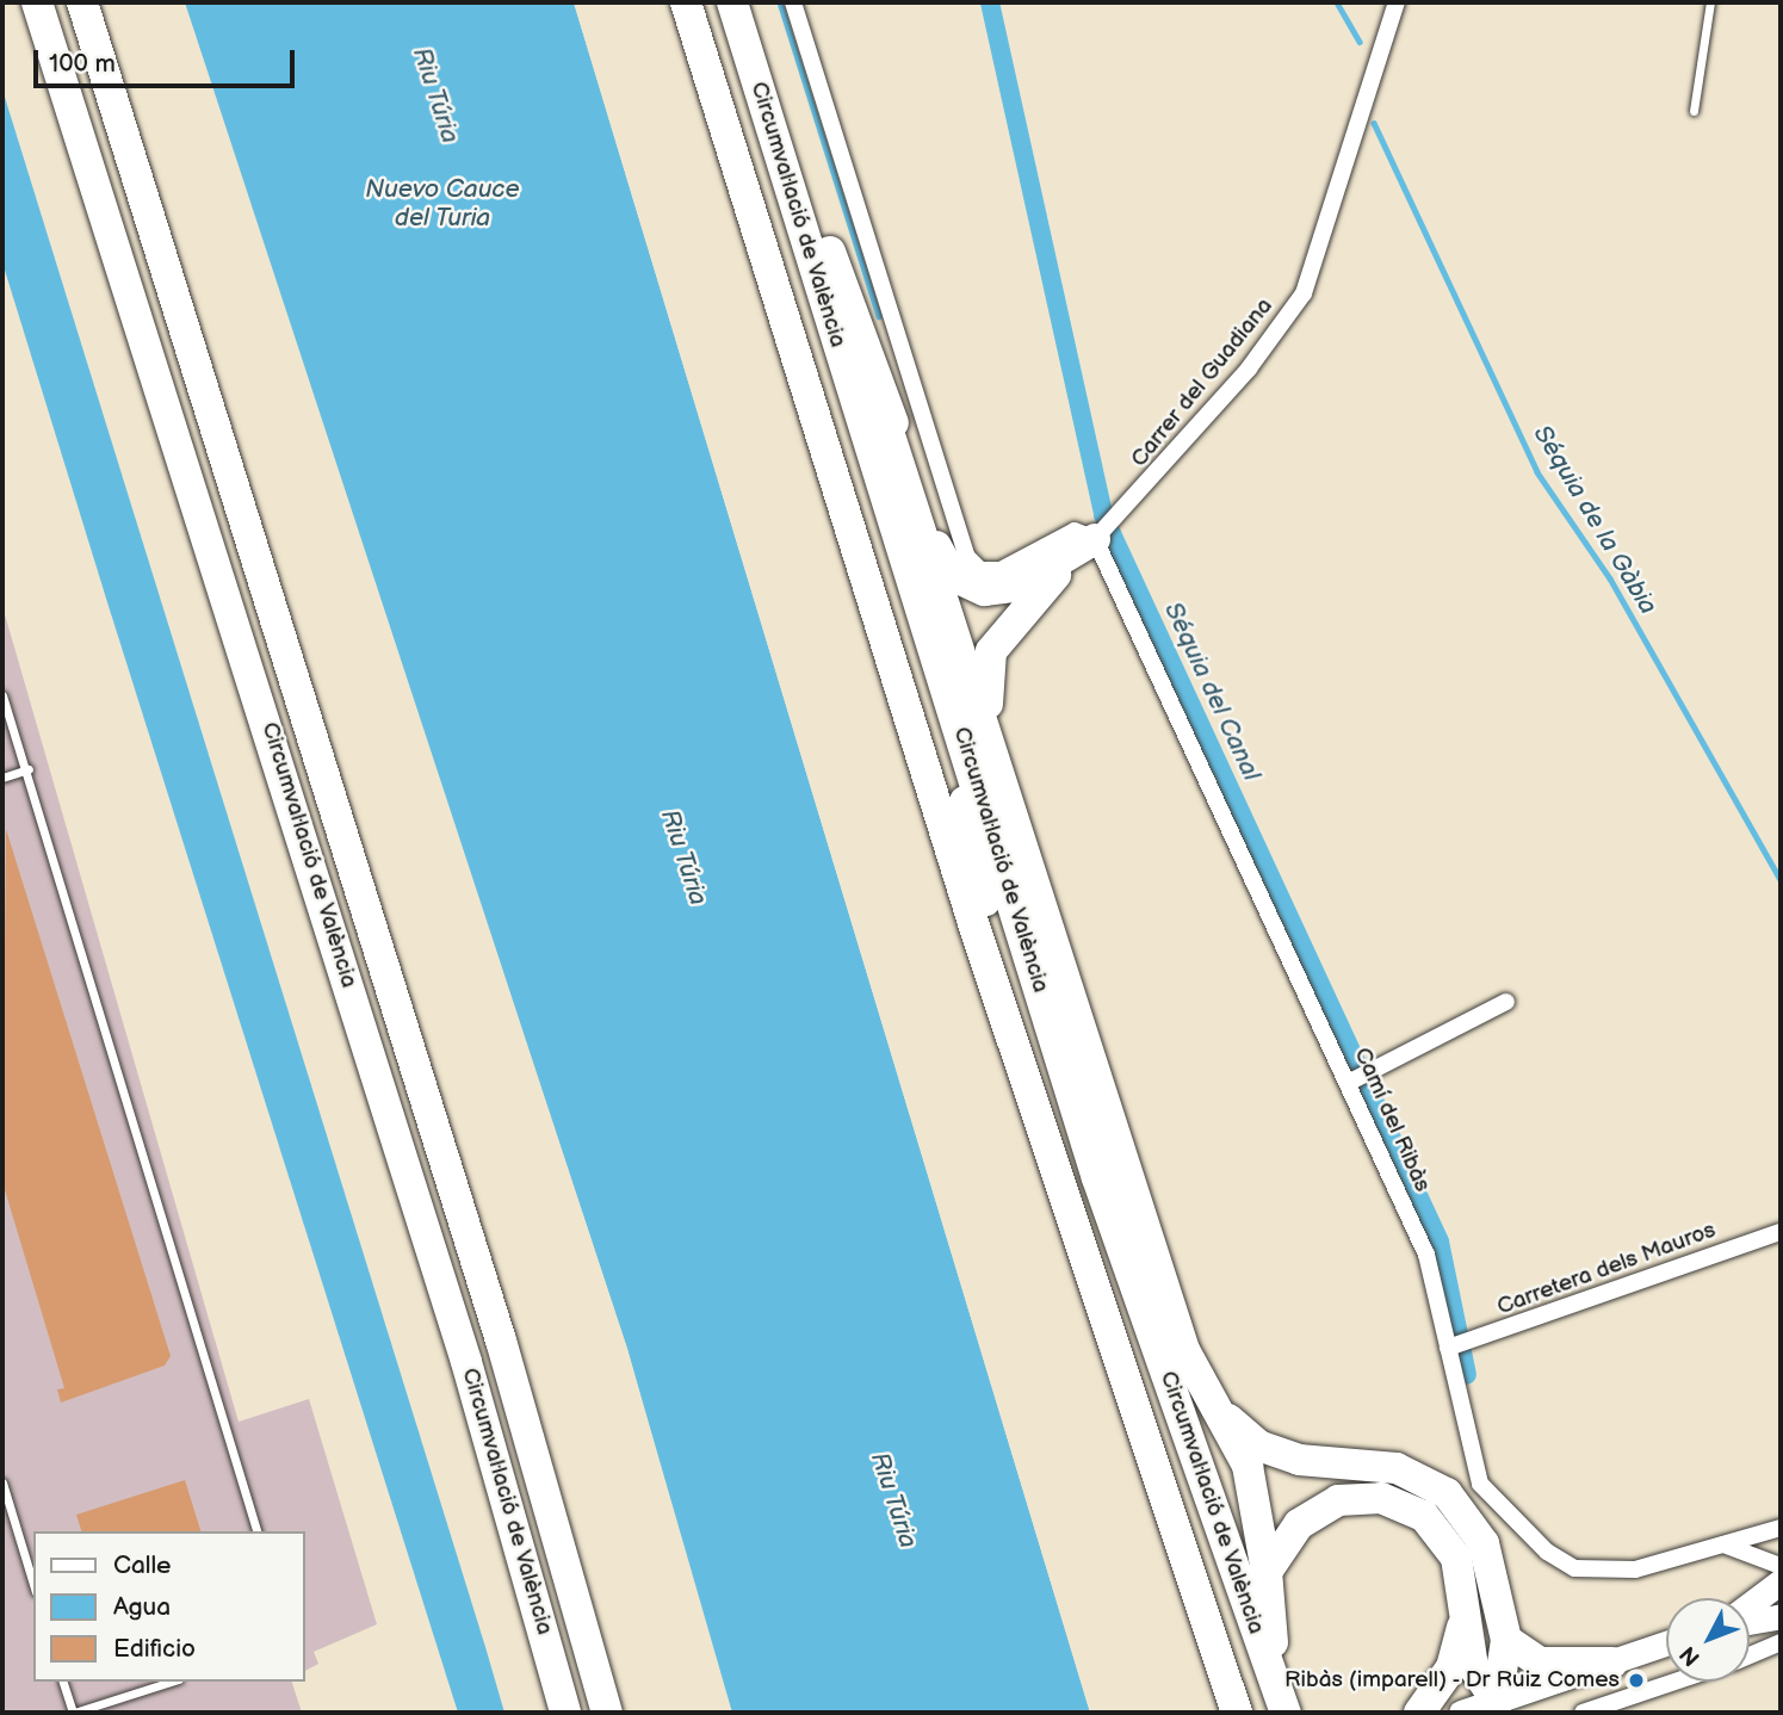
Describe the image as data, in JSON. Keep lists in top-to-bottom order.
{
  "streets": {
    "highway": ["Circumval·lació de València"],
    "street": ["Carrer del Guadiana", "Camí del Ribàs", "Carretera dels Mauros"]
  },
  "crossings": [
    ["Carrer del Guadiana", "Camí del Ribàs"],
    ["Camí del Ribàs", "Carretera dels Mauros"]
  ],
  "water": [
    "Riu Túria",
    "Nuevo Cauce del Turia",
    "Séquia de la Gàbia",
    "Séquia del Canal"
  ],
  "places": ["Ribàs (imparell) - Dr Ruiz Comes"],
  "legend": ["Calle", "Agua", "Edificio"],
  "scale_bar": "100 m",
  "north": "bottom left"
}
